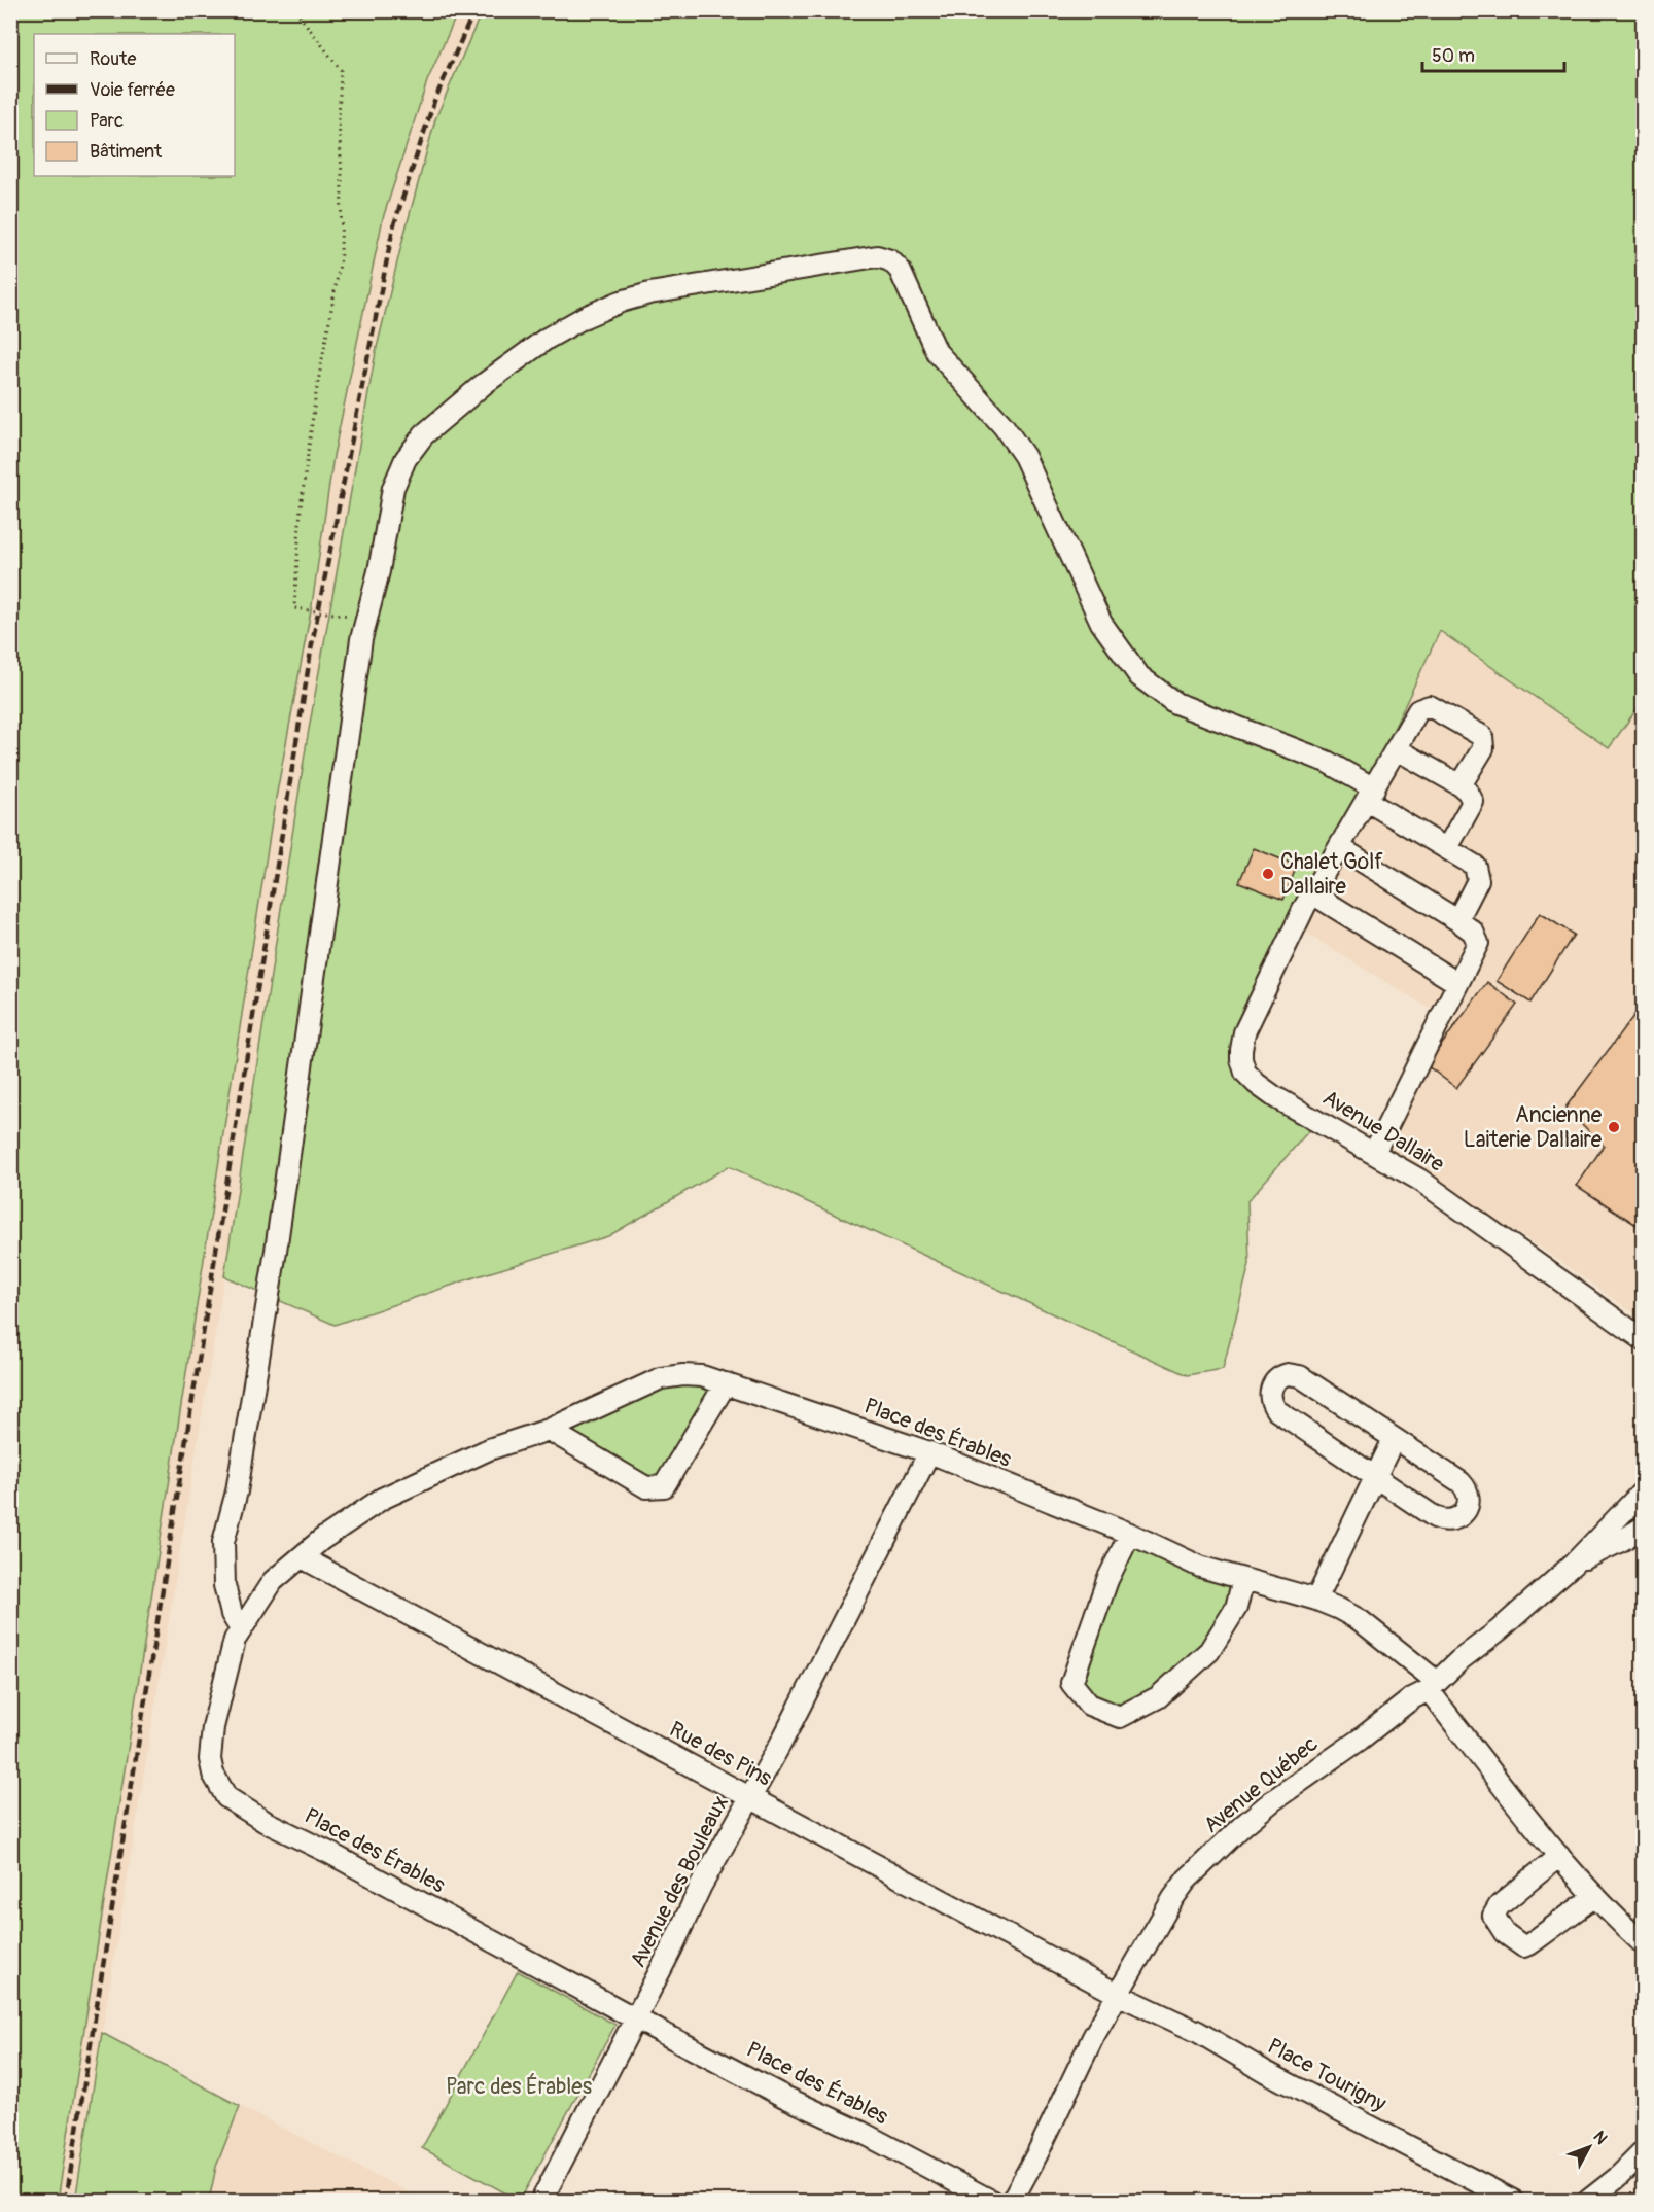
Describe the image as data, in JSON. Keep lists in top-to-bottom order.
{
  "streets": {
    "street": [
      "Avenue Dallaire",
      "Place des Érables",
      "Rue des Pins",
      "Avenue Québec",
      "Avenue des Bouleaux",
      "Place Tourigny"
    ]
  },
  "crossings": [
    ["Place des Érables", "Rue des Pins"],
    ["Place des Érables", "Avenue Québec"],
    ["Place des Érables", "Avenue des Bouleaux"],
    ["Rue des Pins", "Avenue Québec"],
    ["Rue des Pins", "Avenue des Bouleaux"],
    ["Rue des Pins", "Place Tourigny"],
    ["Avenue Québec", "Place Tourigny"]
  ],
  "parks": ["Parc des Érables"],
  "places": ["Chalet Golf Dallaire", "Ancienne Laiterie Dallaire"],
  "legend": [
    "Route",
    "Voie ferrée",
    "Parc",
    "Bâtiment"
  ],
  "scale_bar": "50 m",
  "north": "top right"
}
